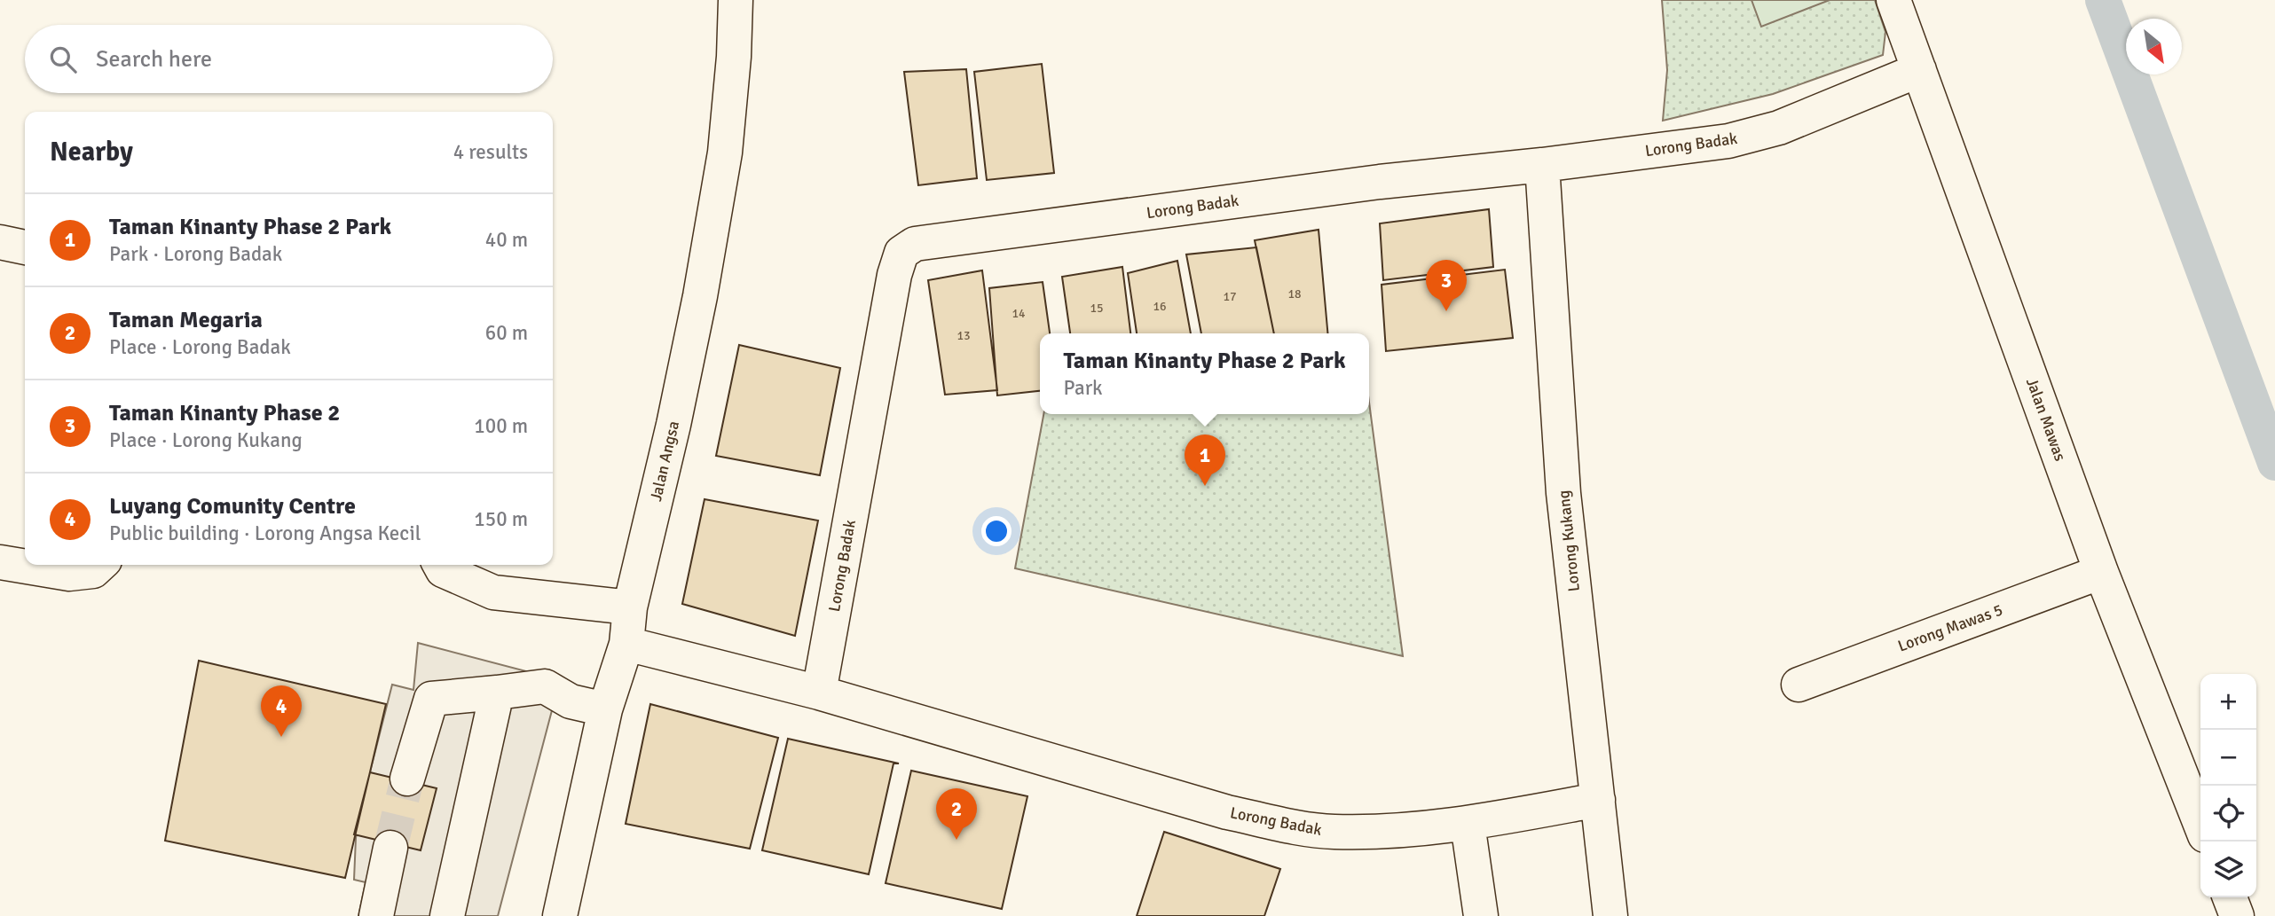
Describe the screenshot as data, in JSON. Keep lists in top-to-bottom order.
{
  "streets": {
    "street": [
      "Lorong Badak",
      "Jalan Mawas",
      "Jalan Angsa",
      "Lorong Kukang",
      "Lorong Mawas 5"
    ]
  },
  "crossings": [
    ["Lorong Badak", "Jalan Mawas"],
    ["Lorong Badak", "Jalan Angsa"],
    ["Lorong Badak", "Lorong Kukang"],
    ["Jalan Mawas", "Lorong Mawas 5"]
  ],
  "house_numbers": [
    "18",
    "17",
    "16",
    "15",
    "14",
    "13"
  ],
  "north": "bottom right",
  "page": {
    "search": "Search here",
    "heading": ["Nearby", "4 results"],
    "list": [
      {
        "mark": "1",
        "name": "Taman Kinanty Phase 2 Park",
        "note": "Park · Lorong Badak",
        "value": "40 m"
      },
      {
        "mark": "2",
        "name": "Taman Megaria",
        "note": "Place · Lorong Badak",
        "value": "60 m"
      },
      {
        "mark": "3",
        "name": "Taman Kinanty Phase 2",
        "note": "Place · Lorong Kukang",
        "value": "100 m"
      },
      {
        "mark": "4",
        "name": "Luyang Comunity Centre",
        "note": "Public building · Lorong Angsa Kecil",
        "value": "150 m"
      }
    ],
    "pins": [
      "3",
      "1",
      "4",
      "2"
    ],
    "popup": ["Taman Kinanty Phase 2 Park", "Park"],
    "map_buttons": ["+", "−"]
  }
}
